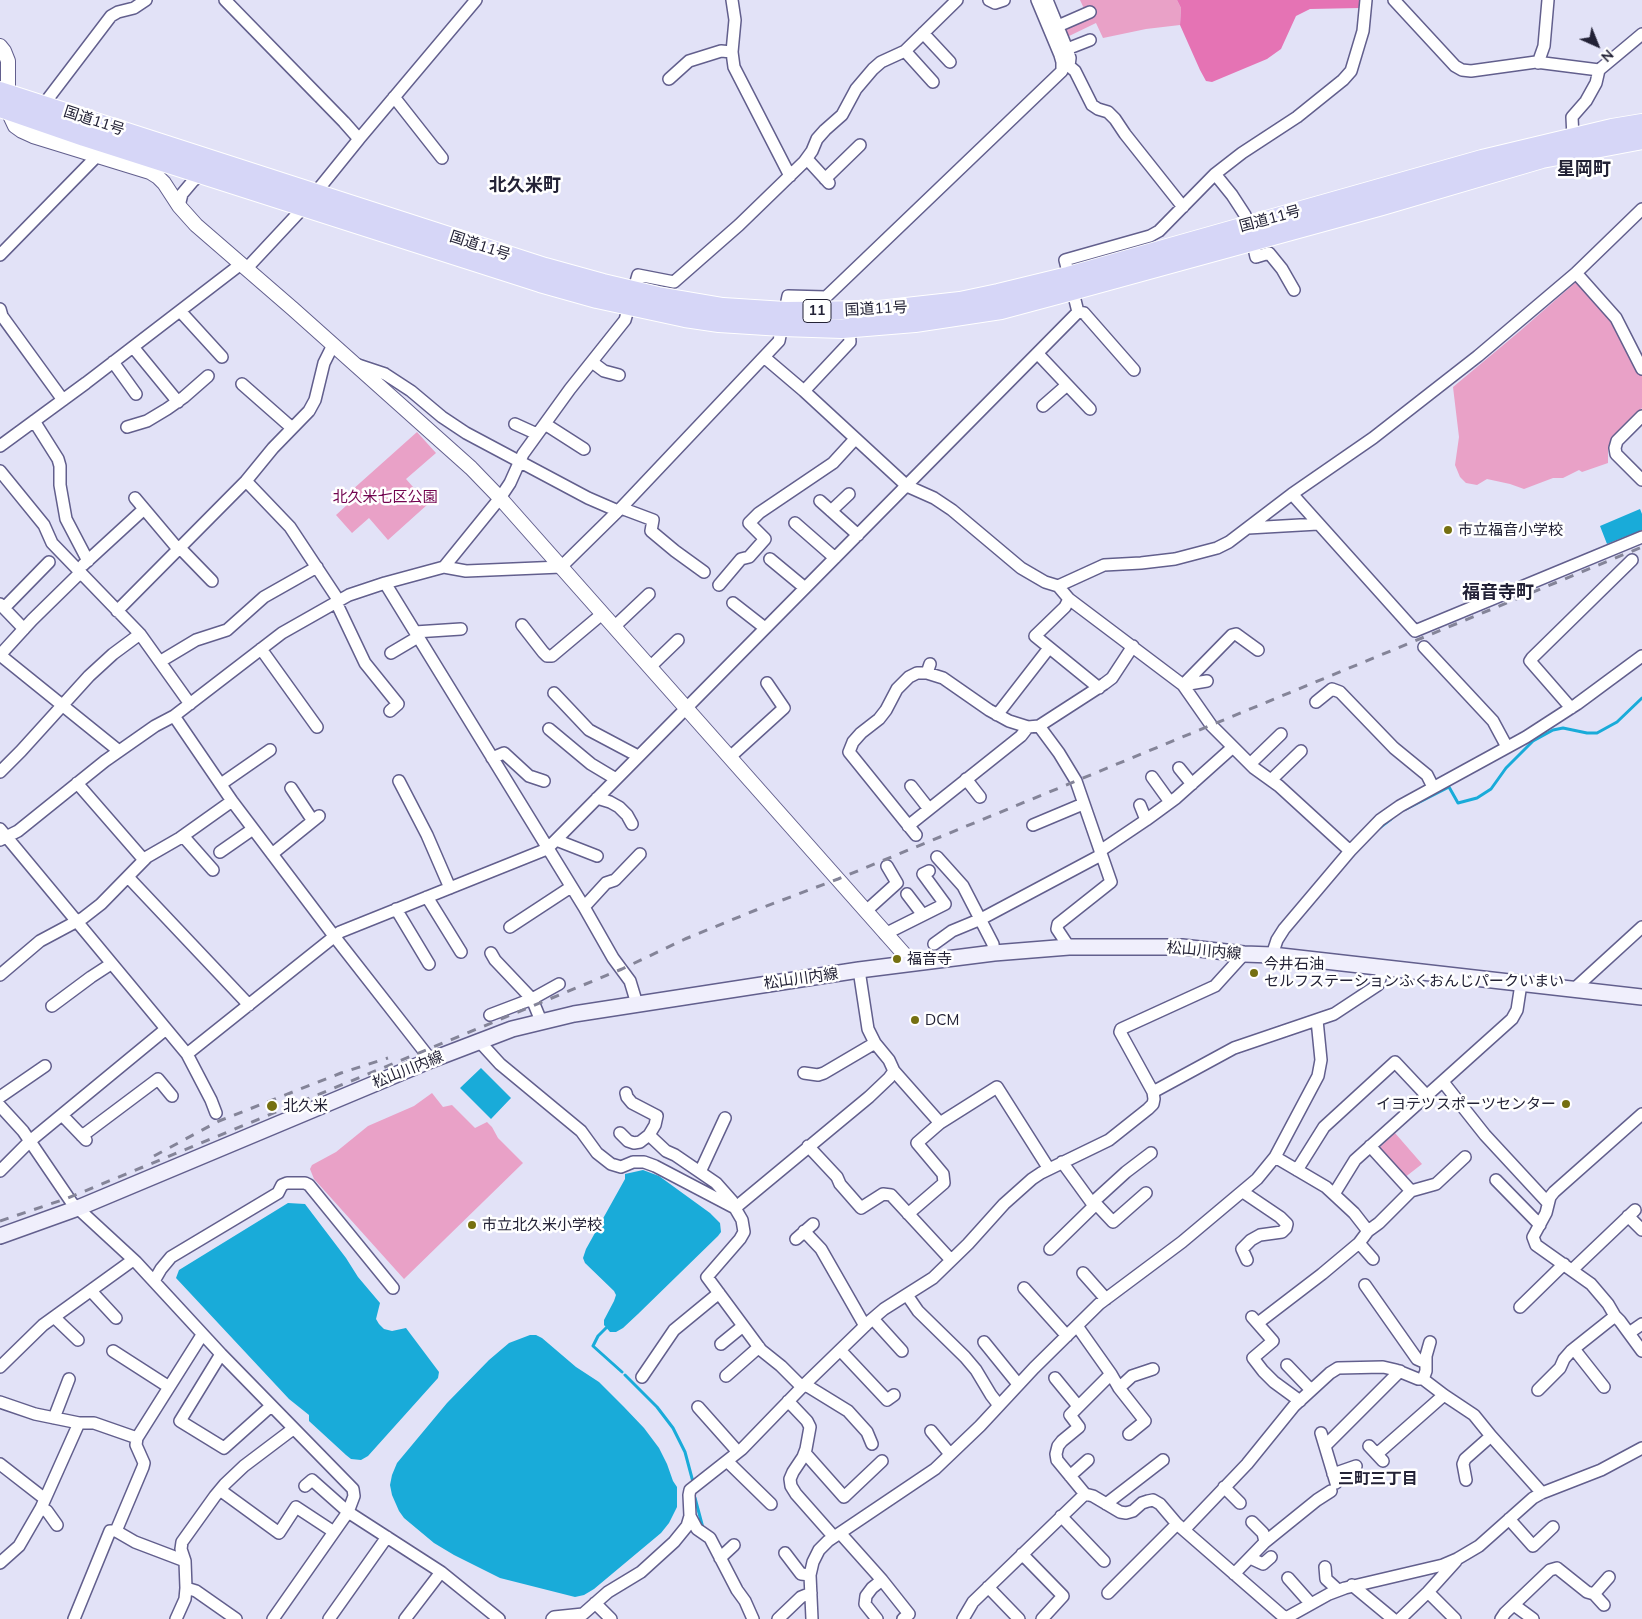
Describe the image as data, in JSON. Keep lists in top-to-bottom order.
{
  "streets": {
    "highway": ["国道11号", "11"],
    "main road": ["松山川内線"]
  },
  "districts": [
    "星岡町",
    "北久米町",
    "福音寺町",
    "三町三丁目"
  ],
  "parks": ["北久米七区公園"],
  "places": [
    "市立福音小学校",
    "福音寺",
    "今井石油 セルフステーションふくおんじパークいまい",
    "DCM",
    "イヨテツスポーツセンター",
    "北久米",
    "市立北久米小学校"
  ],
  "north": "bottom right"
}
